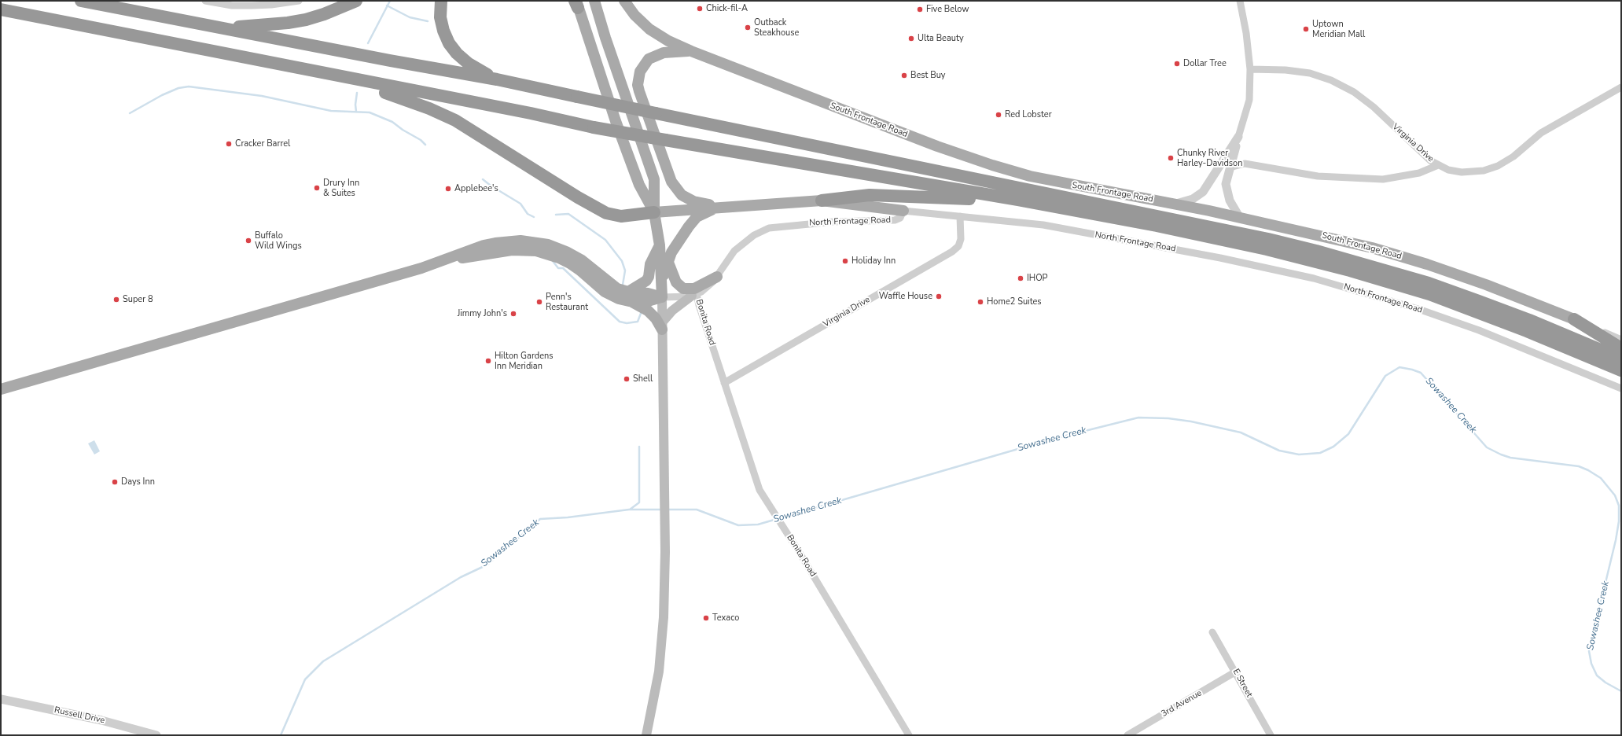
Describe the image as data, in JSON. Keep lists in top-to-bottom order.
{
  "streets": {
    "main road": ["South Frontage Road"],
    "street": [
      "Virginia Drive",
      "North Frontage Road",
      "Bonita Road",
      "E Street",
      "3rd Avenue",
      "Russell Drive"
    ]
  },
  "crossings": [
    ["Virginia Drive", "North Frontage Road"],
    ["Virginia Drive", "Bonita Road"],
    ["North Frontage Road", "Bonita Road"],
    ["E Street", "3rd Avenue"]
  ],
  "water": ["Sowashee Creek"],
  "places": [
    "Chick-fil-A",
    "Five Below",
    "Outback Steakhouse",
    "Uptown Meridian Mall",
    "Ulta Beauty",
    "Dollar Tree",
    "Best Buy",
    "Red Lobster",
    "Cracker Barrel",
    "Chunky River Harley-Davidson",
    "Drury Inn & Suites",
    "Applebee's",
    "Buffalo Wild Wings",
    "Holiday Inn",
    "IHOP",
    "Waffle House",
    "Super 8",
    "Penn's Restaurant",
    "Home2 Suites",
    "Jimmy John's",
    "Hilton Gardens Inn Meridian",
    "Shell",
    "Days Inn",
    "Texaco"
  ]
}
